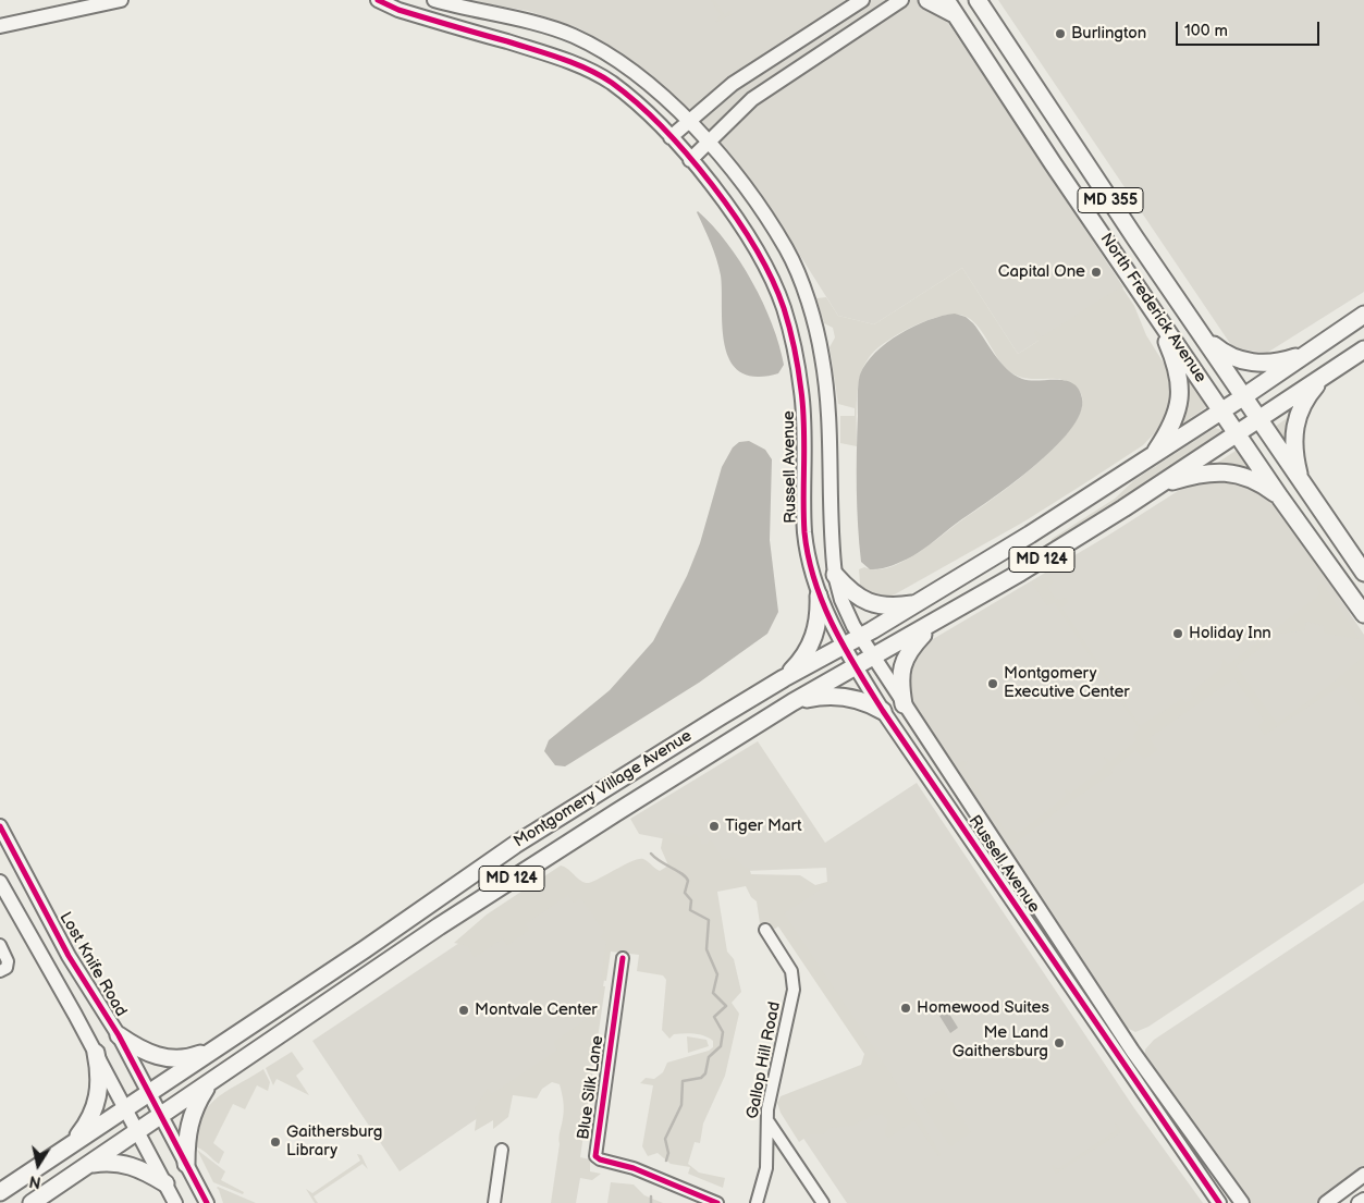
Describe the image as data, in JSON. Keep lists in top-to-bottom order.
{
  "streets": {
    "main road": [
      "MD 355",
      "North Frederick Avenue",
      "MD 124",
      "Montgomery Village Avenue"
    ],
    "street": [
      "Russell Avenue",
      "Lost Knife Road",
      "Gallop Hill Road",
      "Blue Silk Lane"
    ]
  },
  "crossings": [
    ["North Frederick Avenue", "MD 124"],
    ["North Frederick Avenue", "Montgomery Village Avenue"],
    ["Russell Avenue", "Montgomery Village Avenue"],
    ["MD 124", "Montgomery Village Avenue"],
    ["Montgomery Village Avenue", "Lost Knife Road"]
  ],
  "places": [
    "Burlington",
    "Capital One",
    "Holiday Inn",
    "Montgomery Executive Center",
    "Tiger Mart",
    "Homewood Suites",
    "Montvale Center",
    "Me Land Gaithersburg",
    "Gaithersburg Library"
  ],
  "scale_bar": "100 m",
  "north": "bottom"
}
